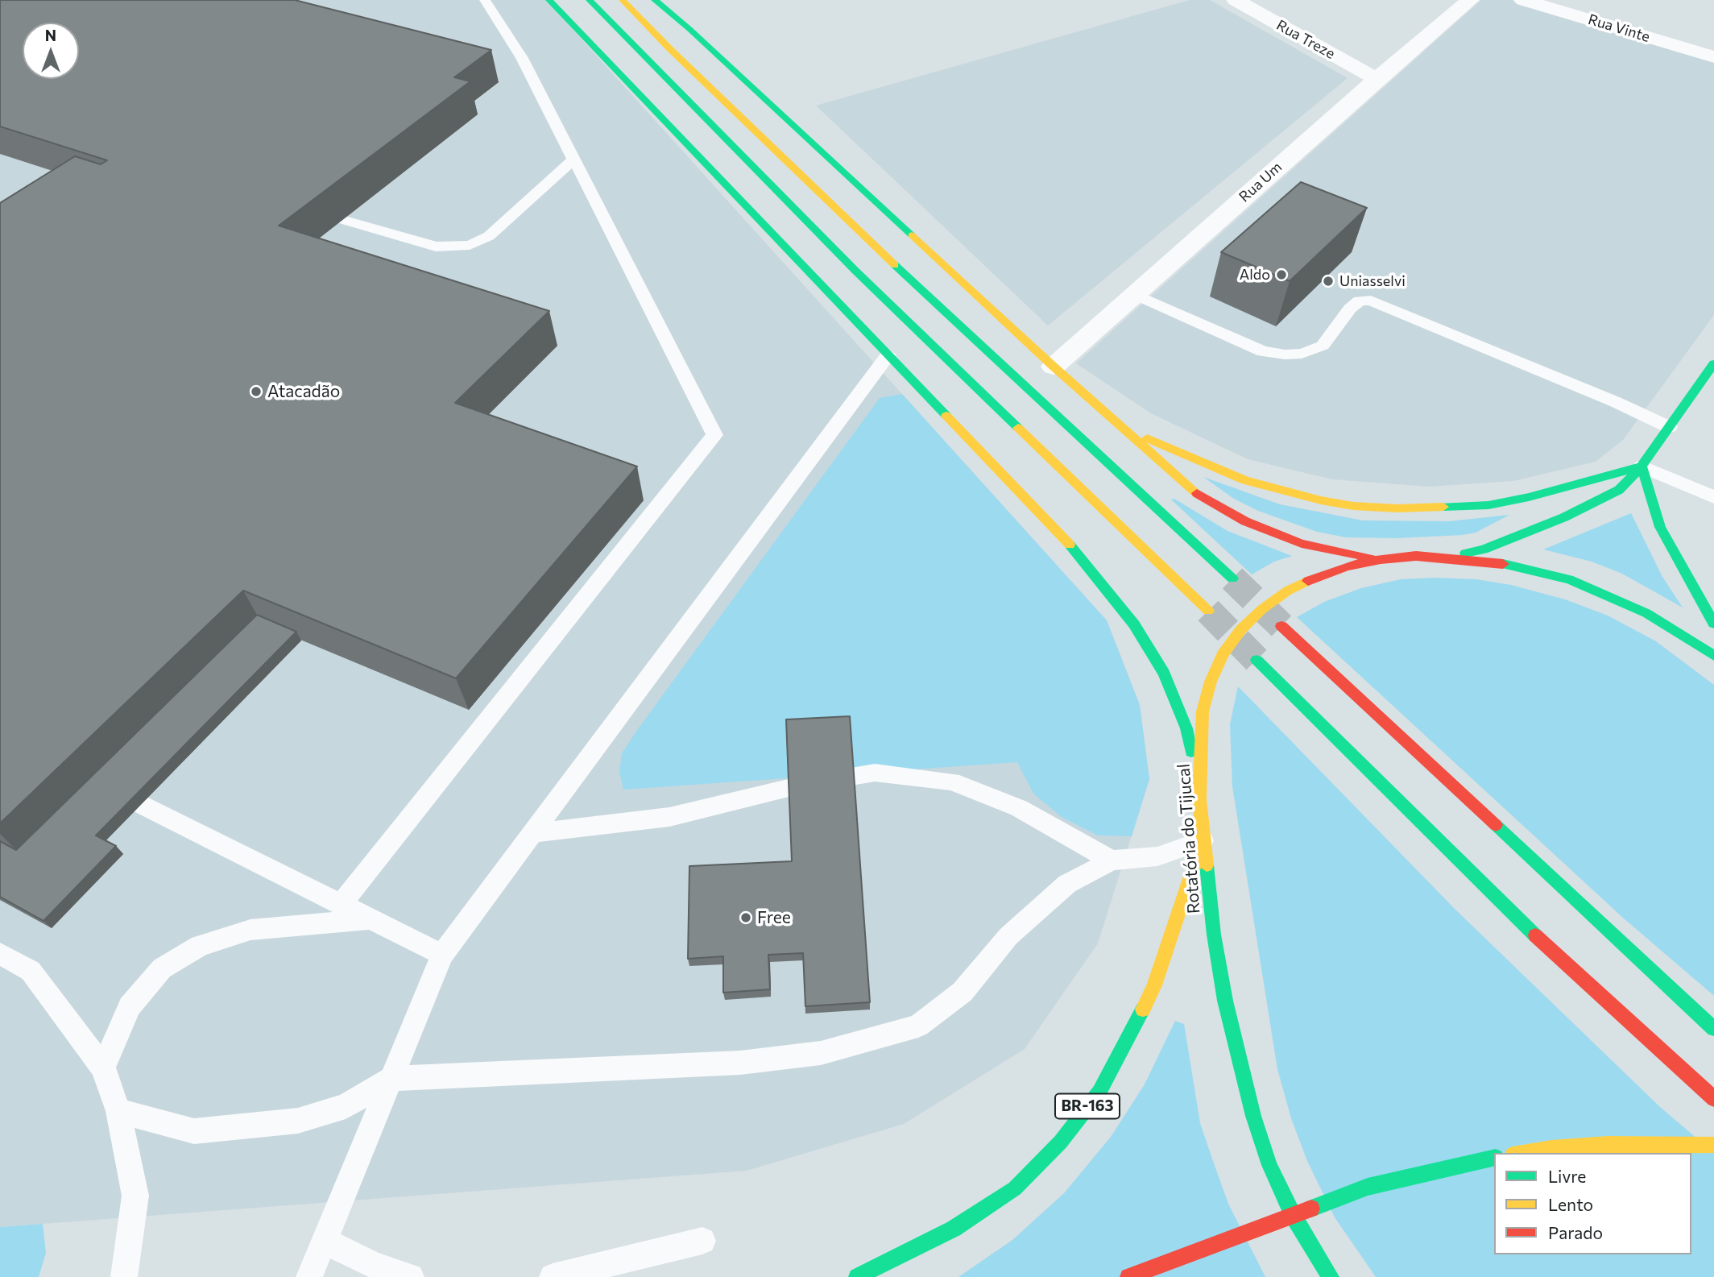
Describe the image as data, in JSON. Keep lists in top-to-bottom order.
{
  "streets": {
    "main road": ["Rotatória do Tijucal", "BR-163"],
    "street": ["Rua Vinte", "Rua Treze", "Rua Um"]
  },
  "crossings": [
    ["Rua Treze", "Rua Um"],
    ["Rotatória do Tijucal", "BR-163"]
  ],
  "places": [
    "Aldo",
    "Uniasselvi",
    "Atacadão",
    "Free"
  ],
  "legend": ["Livre", "Lento", "Parado"],
  "north": "top"
}
